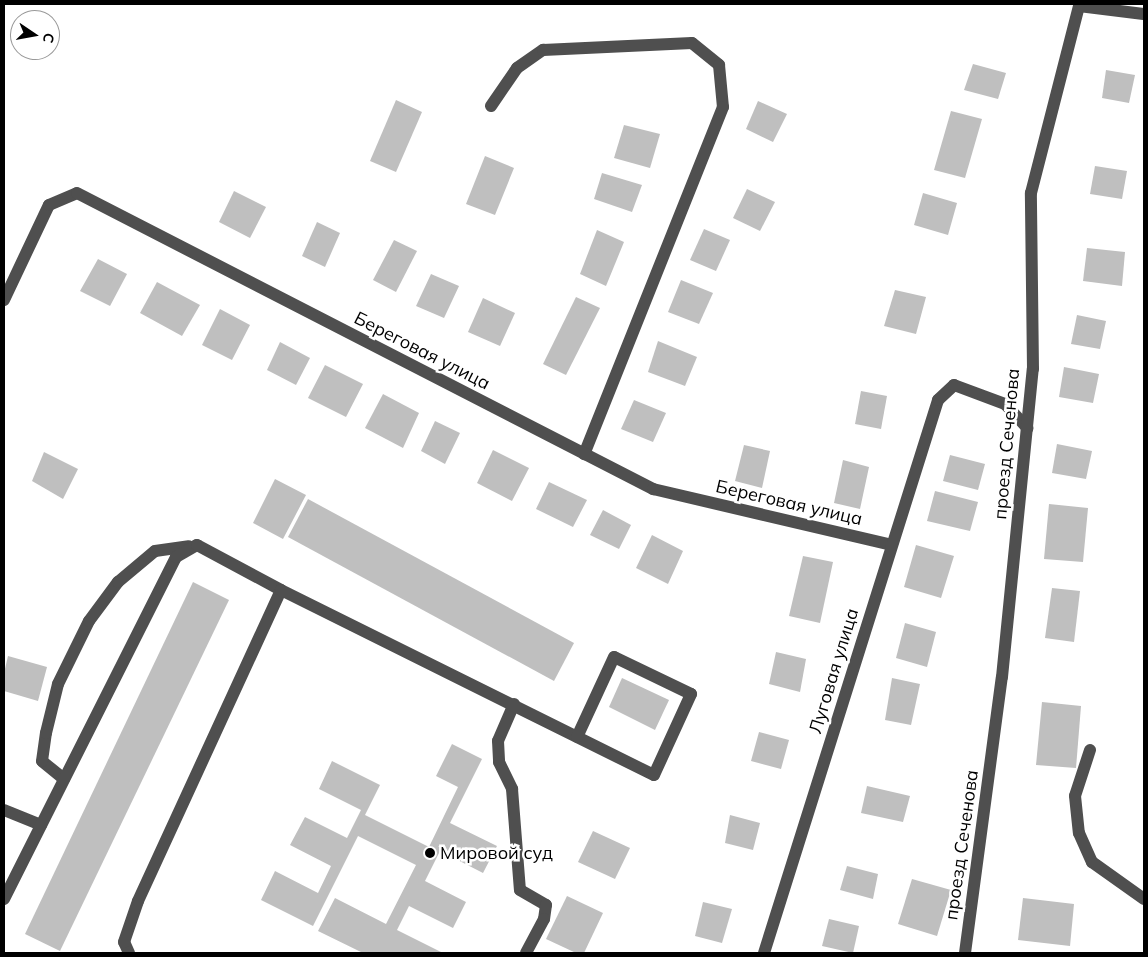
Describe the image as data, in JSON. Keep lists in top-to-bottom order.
{
  "streets": {
    "street": ["Береговая улица", "проезд Сеченова", "Луговая улица"]
  },
  "crossings": [
    ["Береговая улица", "Луговая улица"],
    ["проезд Сеченова", "Луговая улица"]
  ],
  "places": ["Мировой суд"],
  "north": "right"
}
